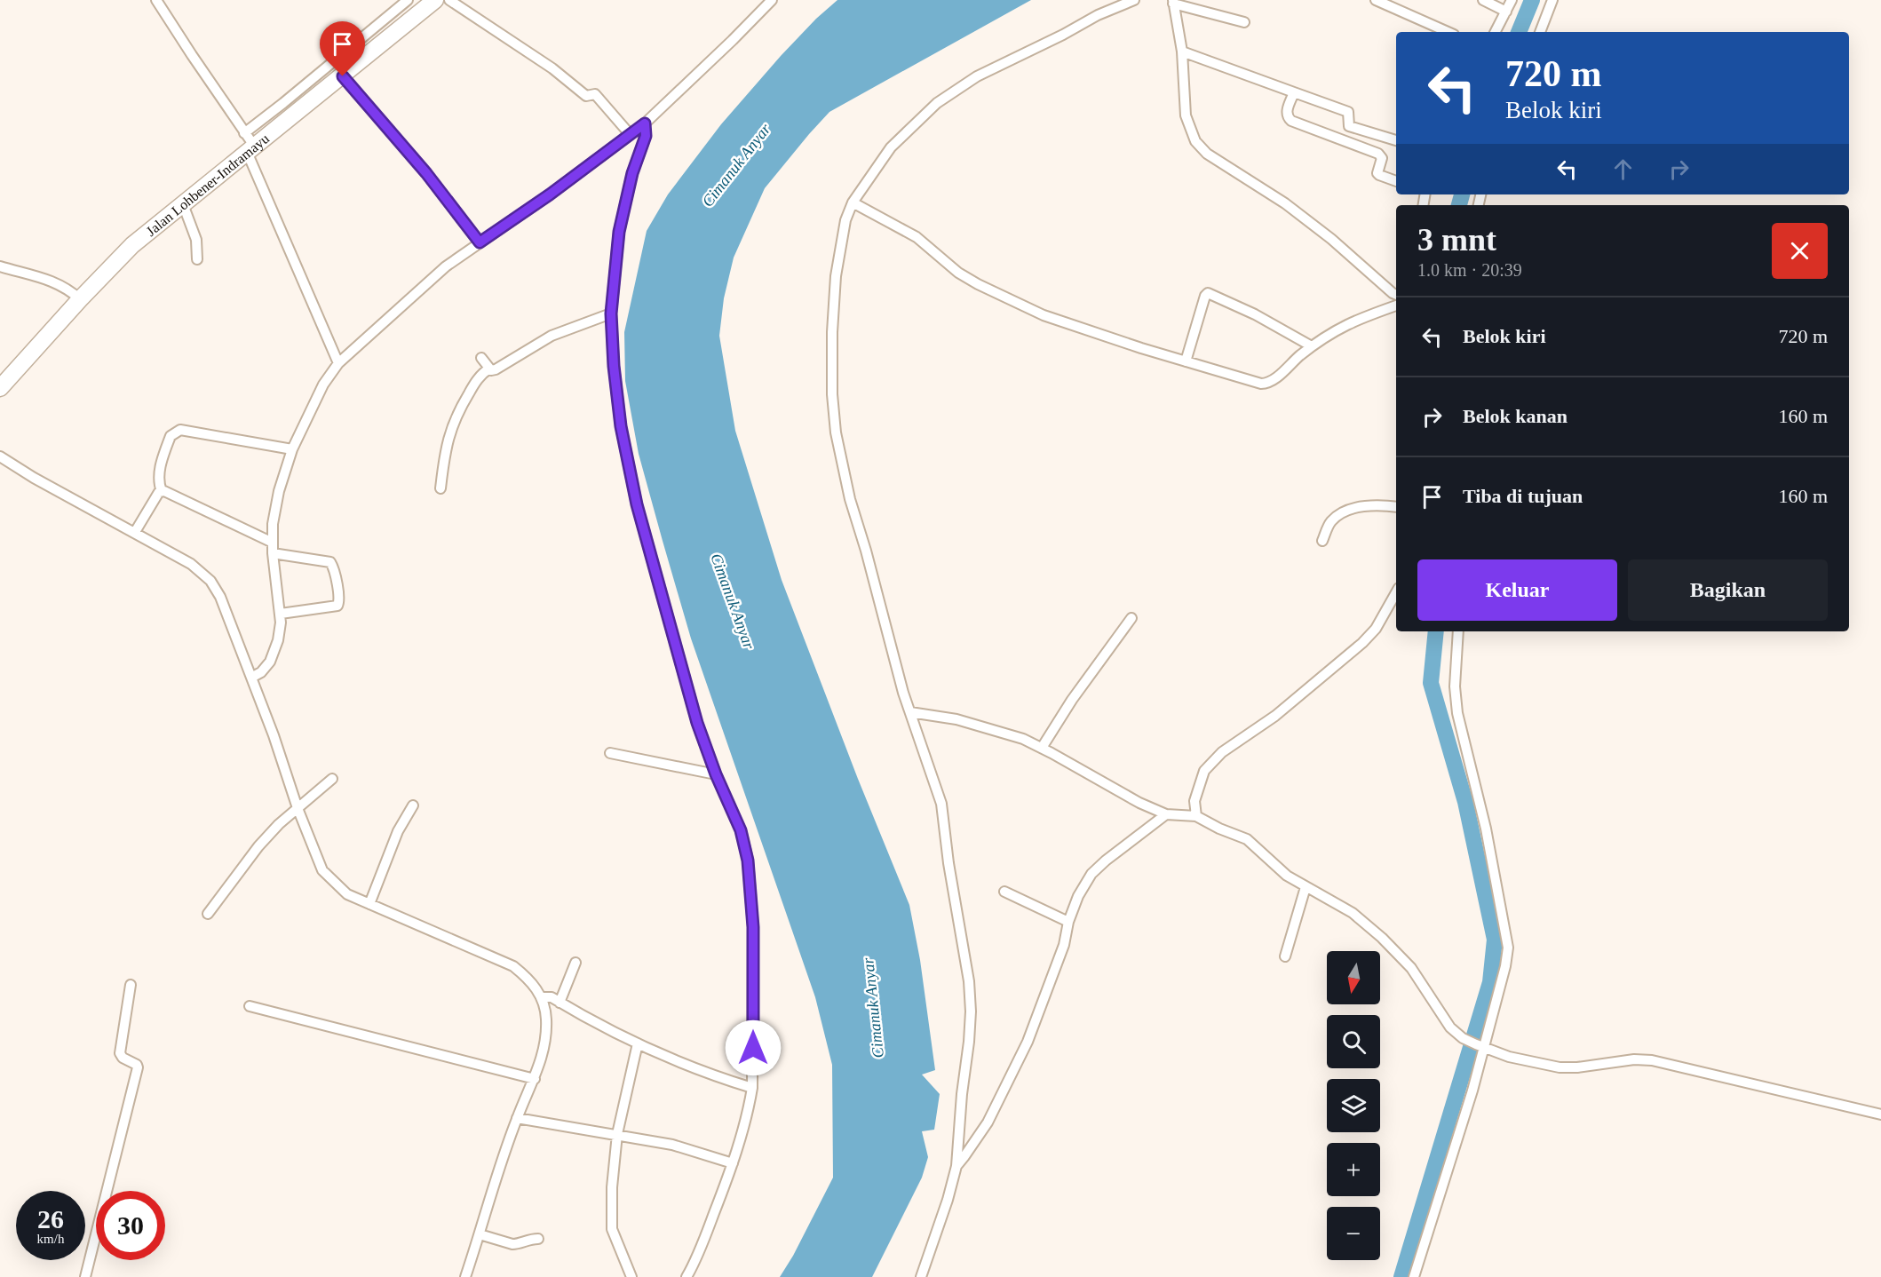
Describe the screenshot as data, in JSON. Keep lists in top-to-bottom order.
{
  "streets": {
    "highway": ["Jalan Lohbener-Indramayu"]
  },
  "water": ["Cimanuk Anyar"],
  "north": "bottom",
  "page": {
    "turn": ["720 m", "Belok kiri"],
    "heading": ["3 mnt", "1.0 km · 20:39"],
    "list": [
      {
        "name": "Belok kiri",
        "value": "720 m"
      },
      {
        "name": "Belok kanan",
        "value": "160 m"
      },
      {
        "name": "Tiba di tujuan",
        "value": "160 m"
      }
    ],
    "buttons": ["Keluar", "Bagikan"],
    "map_buttons": ["+", "−"],
    "speed": "26 km/h",
    "limit": "30"
  }
}
